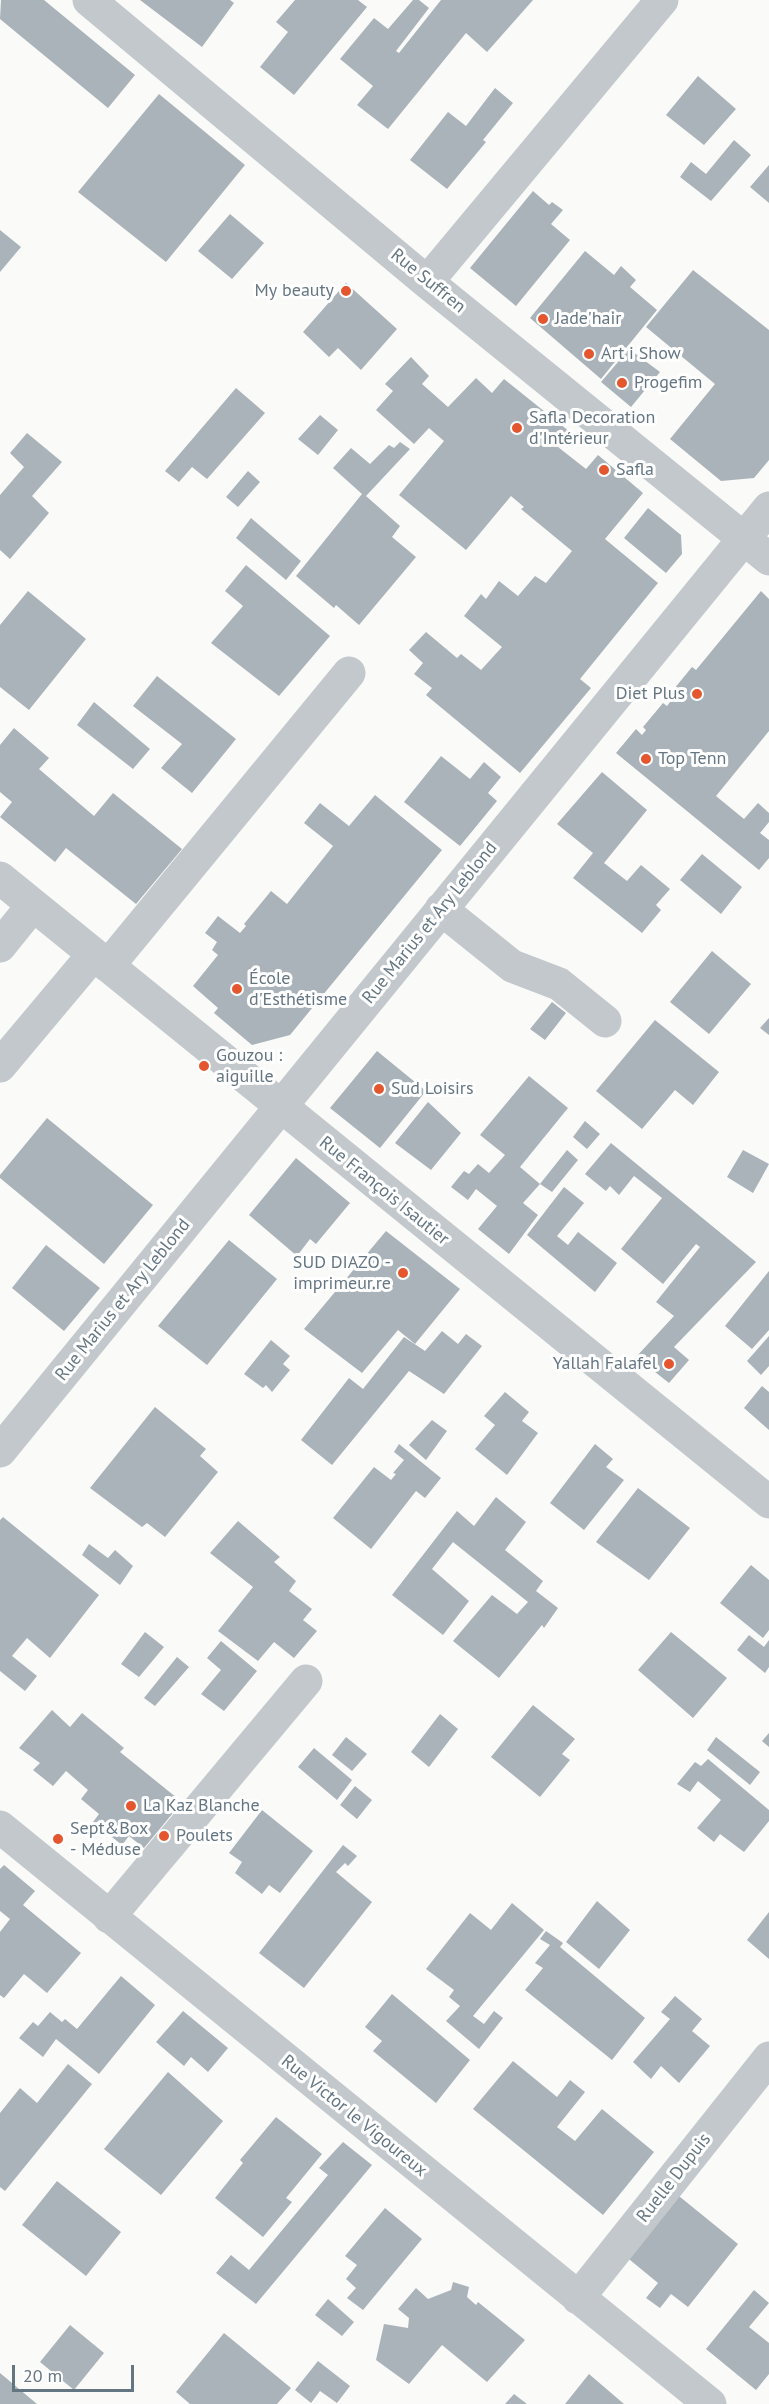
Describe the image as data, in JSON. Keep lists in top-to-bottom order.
{
  "streets": {
    "street": [
      "Rue Suffren",
      "Rue Marius et Ary Leblond",
      "Rue François Isautier",
      "Rue Victor le Vigoureux",
      "Ruelle Dupuis"
    ]
  },
  "crossings": [
    ["Rue Suffren", "Rue Marius et Ary Leblond"],
    ["Rue Marius et Ary Leblond", "Rue François Isautier"],
    ["Rue Victor le Vigoureux", "Ruelle Dupuis"]
  ],
  "places": [
    "My beauty",
    "Jade'hair",
    "Art i Show",
    "Progefim",
    "Safla Decoration d'Intérieur",
    "Safla",
    "Diet Plus",
    "Top Tenn",
    "École d'Esthétisme",
    "Gouzou : aiguille",
    "Sud Loisirs",
    "SUD DIAZO - imprimeur.re",
    "Yallah Falafel",
    "La Kaz Blanche",
    "Poulets",
    "Sept&Box - Méduse"
  ],
  "scale_bar": "20 m"
}
